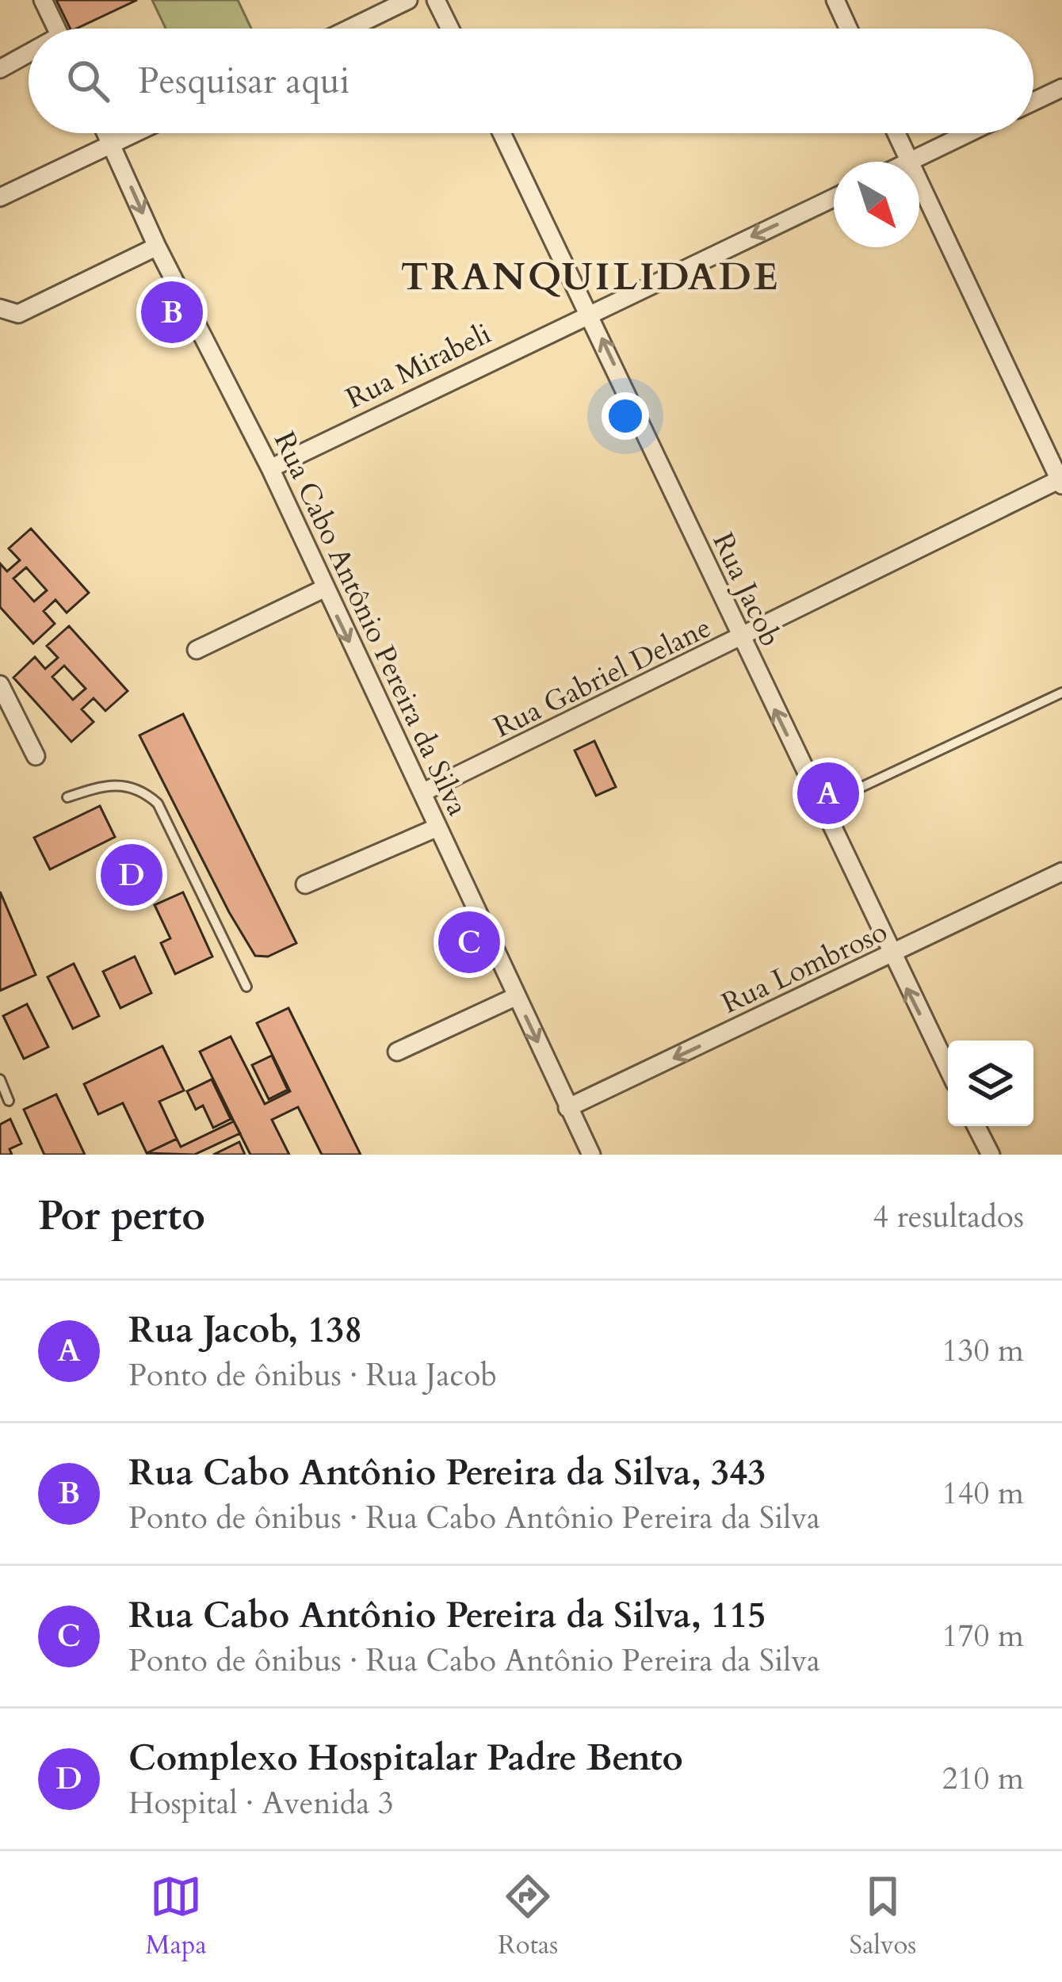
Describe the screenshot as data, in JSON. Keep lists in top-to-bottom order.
{
  "streets": {
    "street": [
      "Rua Mirabeli",
      "Rua Jacob",
      "Rua Cabo Antônio Pereira da Silva",
      "Rua Gabriel Delane",
      "Rua Lombroso"
    ]
  },
  "crossings": [
    ["Rua Mirabeli", "Rua Jacob"],
    ["Rua Mirabeli", "Rua Cabo Antônio Pereira da Silva"],
    ["Rua Jacob", "Rua Gabriel Delane"],
    ["Rua Jacob", "Rua Lombroso"],
    ["Rua Cabo Antônio Pereira da Silva", "Rua Gabriel Delane"],
    ["Rua Cabo Antônio Pereira da Silva", "Rua Lombroso"]
  ],
  "one_way": [
    "Rua Mirabeli",
    "Rua Jacob",
    "Rua Cabo Antônio Pereira da Silva",
    "Rua Lombroso"
  ],
  "districts": ["TRANQUILIDADE"],
  "north": "bottom right",
  "page": {
    "search": "Pesquisar aqui",
    "pins": [
      "B",
      "A",
      "D",
      "C"
    ],
    "heading": ["Por perto", "4 resultados"],
    "list": [
      {
        "mark": "A",
        "name": "Rua Jacob, 138",
        "note": "Ponto de ônibus · Rua Jacob",
        "value": "130 m"
      },
      {
        "mark": "B",
        "name": "Rua Cabo Antônio Pereira da Silva, 343",
        "note": "Ponto de ônibus · Rua Cabo Antônio Pereira da Silva",
        "value": "140 m"
      },
      {
        "mark": "C",
        "name": "Rua Cabo Antônio Pereira da Silva, 115",
        "note": "Ponto de ônibus · Rua Cabo Antônio Pereira da Silva",
        "value": "170 m"
      },
      {
        "mark": "D",
        "name": "Complexo Hospitalar Padre Bento",
        "note": "Hospital · Avenida 3",
        "value": "210 m"
      }
    ],
    "nav": ["Mapa", "Rotas", "Salvos"]
  }
}
